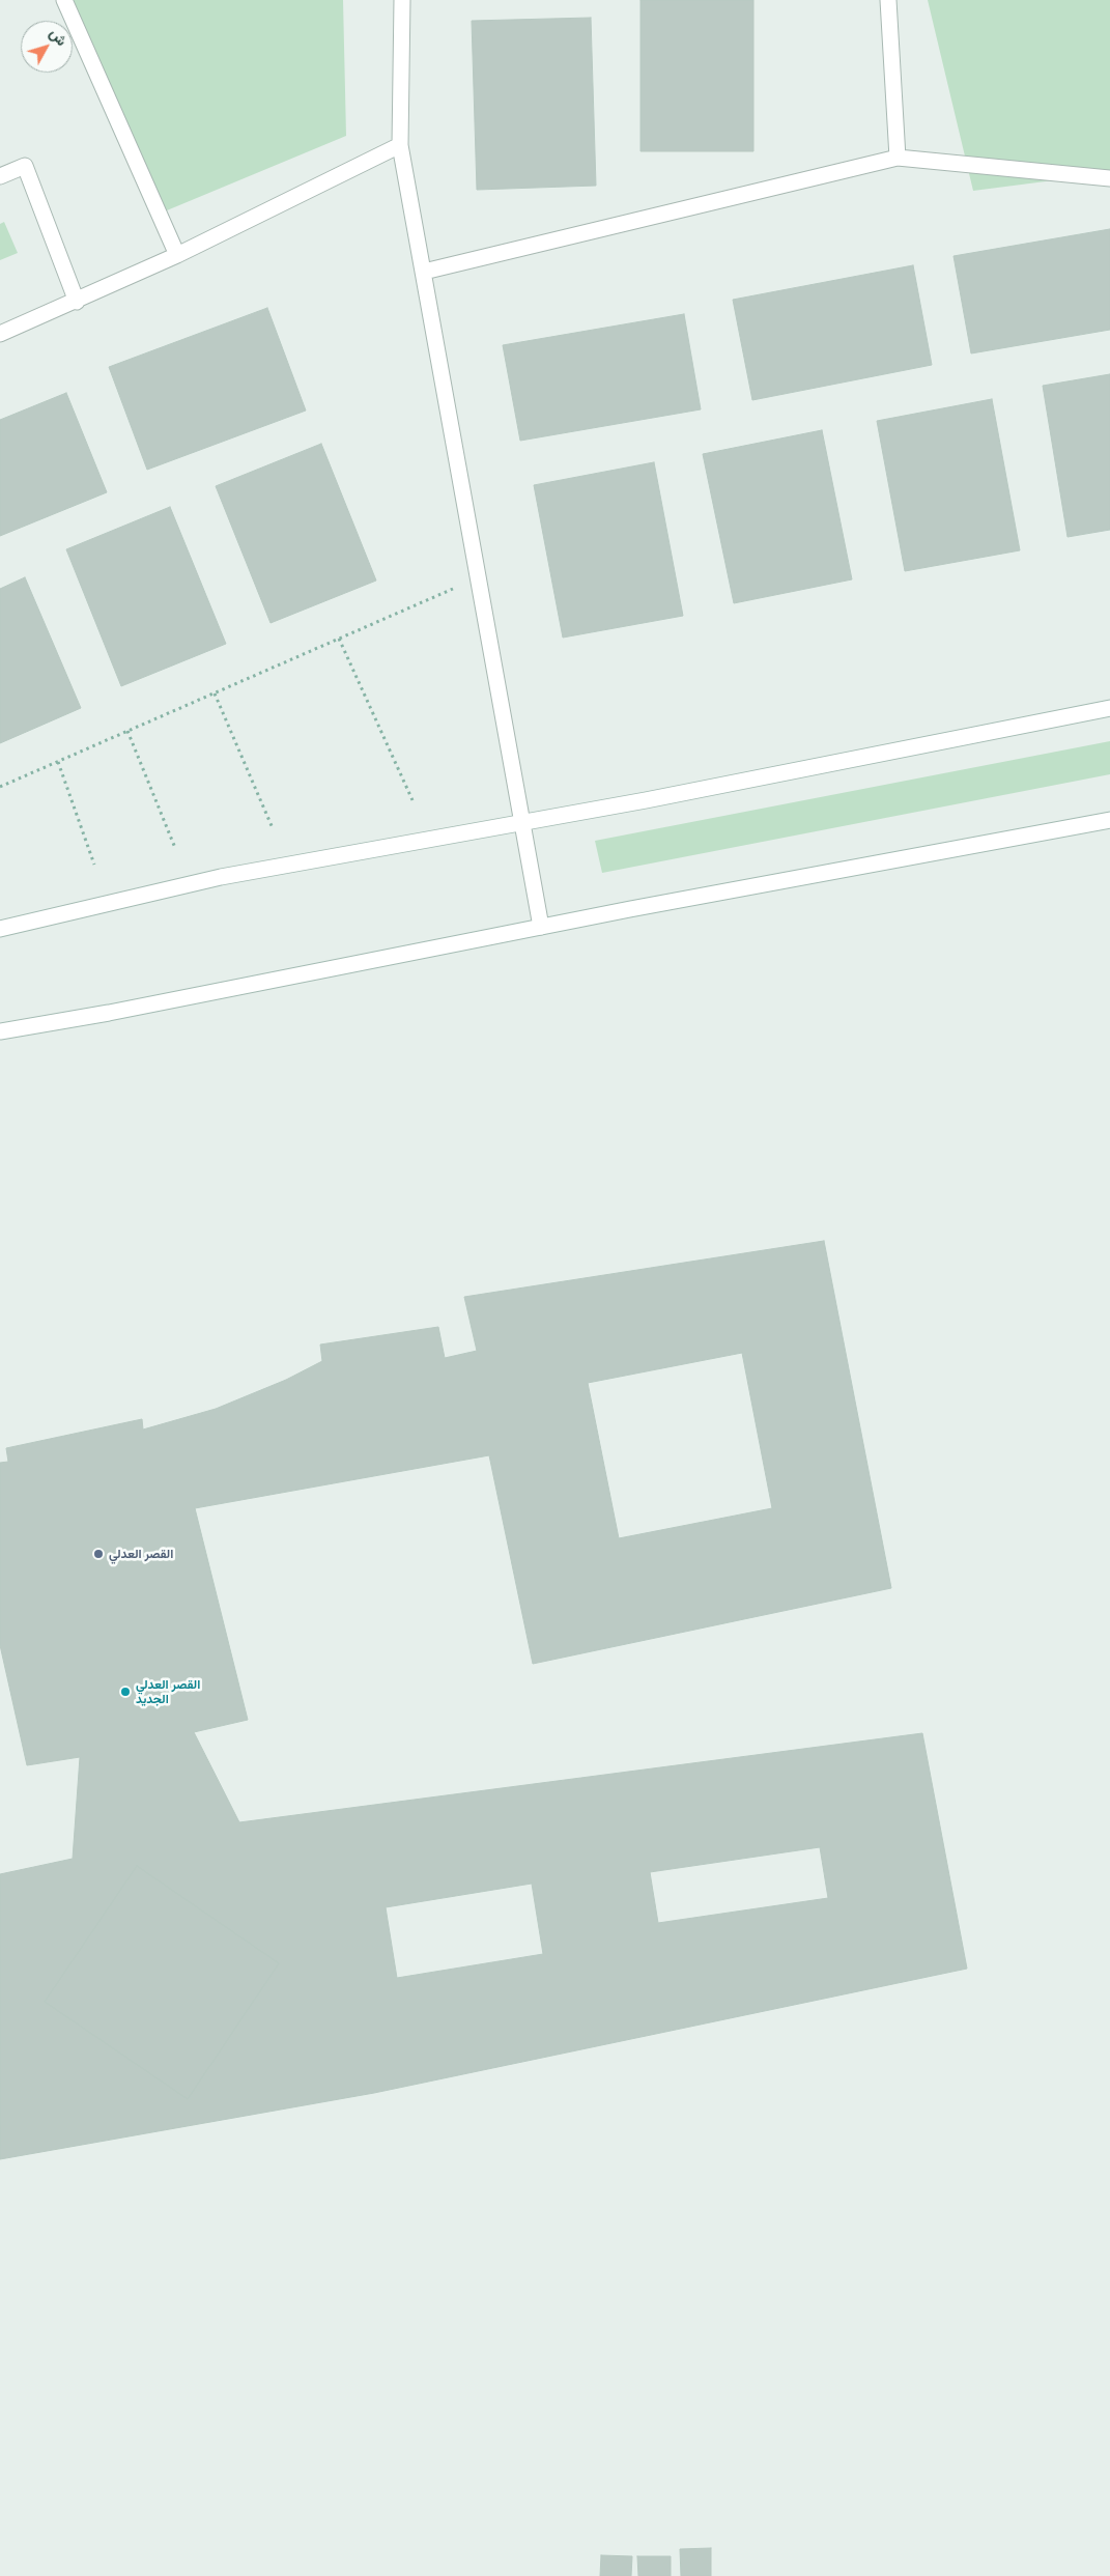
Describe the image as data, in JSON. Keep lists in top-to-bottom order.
{
  "places": ["القصر العدلي", "القصر العدلي الجديد"],
  "north": "top right"
}
